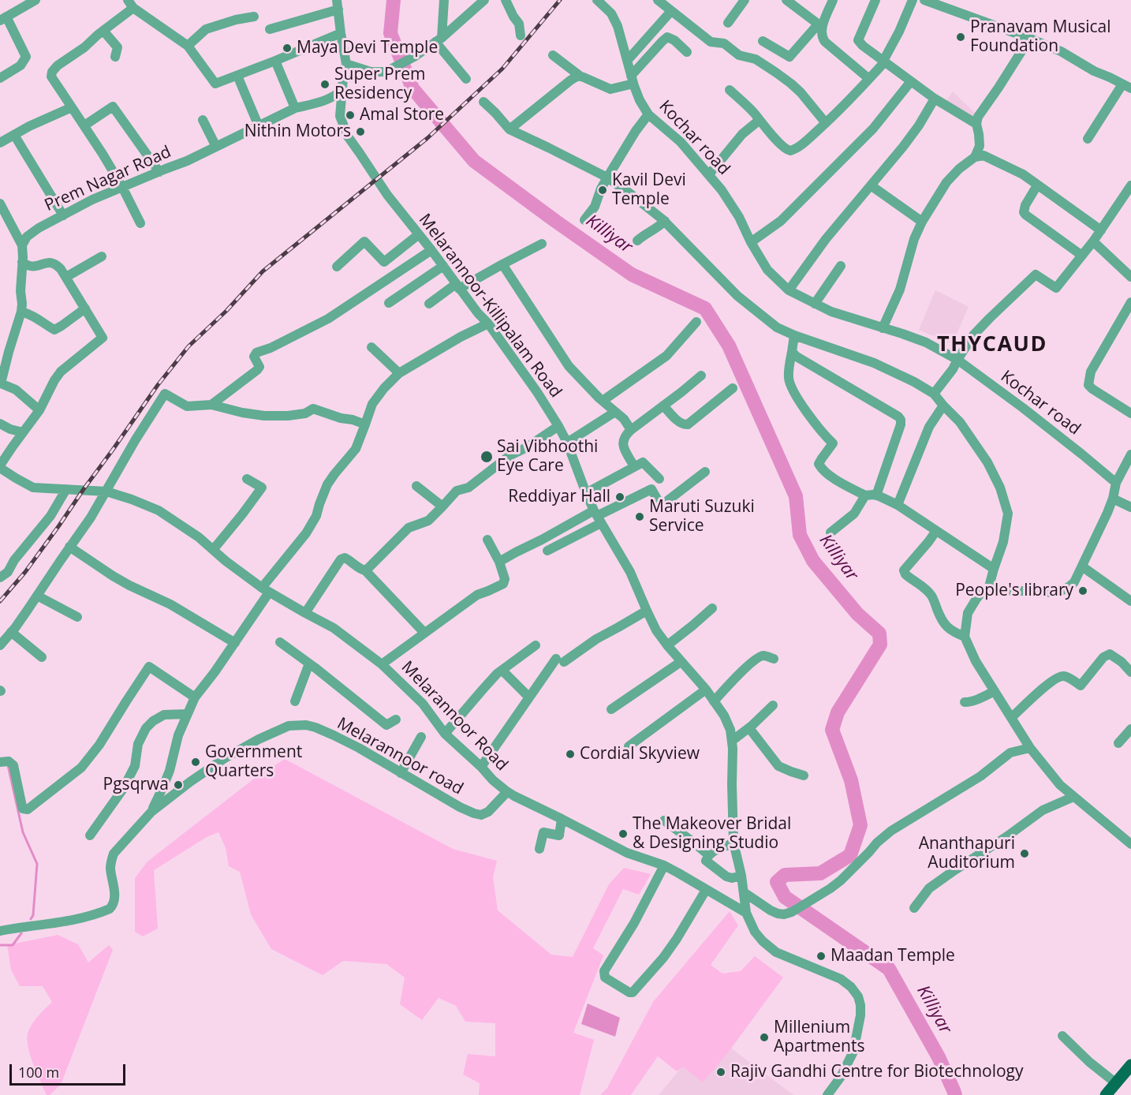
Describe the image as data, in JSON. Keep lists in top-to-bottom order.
{
  "streets": {
    "street": [
      "Kochar road",
      "Prem Nagar Road",
      "Melarannoor-Killipalam Road",
      "Melarannoor Road",
      "Melarannoor road"
    ]
  },
  "crossings": [
    ["Prem Nagar Road", "Melarannoor-Killipalam Road"],
    ["Melarannoor-Killipalam Road", "Melarannoor Road"],
    ["Melarannoor Road", "Melarannoor road"]
  ],
  "districts": ["THYCAUD"],
  "water": ["Killiyar"],
  "places": [
    "Pranavam Musical Foundation",
    "Maya Devi Temple",
    "Super Prem Residency",
    "Amal Store",
    "Nithin Motors",
    "Kavil Devi Temple",
    "Sai Vibhoothi Eye Care",
    "Reddiyar Hall",
    "Maruti Suzuki Service",
    "People's library",
    "Cordial Skyview",
    "Government Quarters",
    "Pgsqrwa",
    "The Makeover Bridal & Designing Studio",
    "Ananthapuri Auditorium",
    "Maadan Temple",
    "Millenium Apartments",
    "Rajiv Gandhi Centre for Biotechnology"
  ],
  "scale_bar": "100 m"
}
